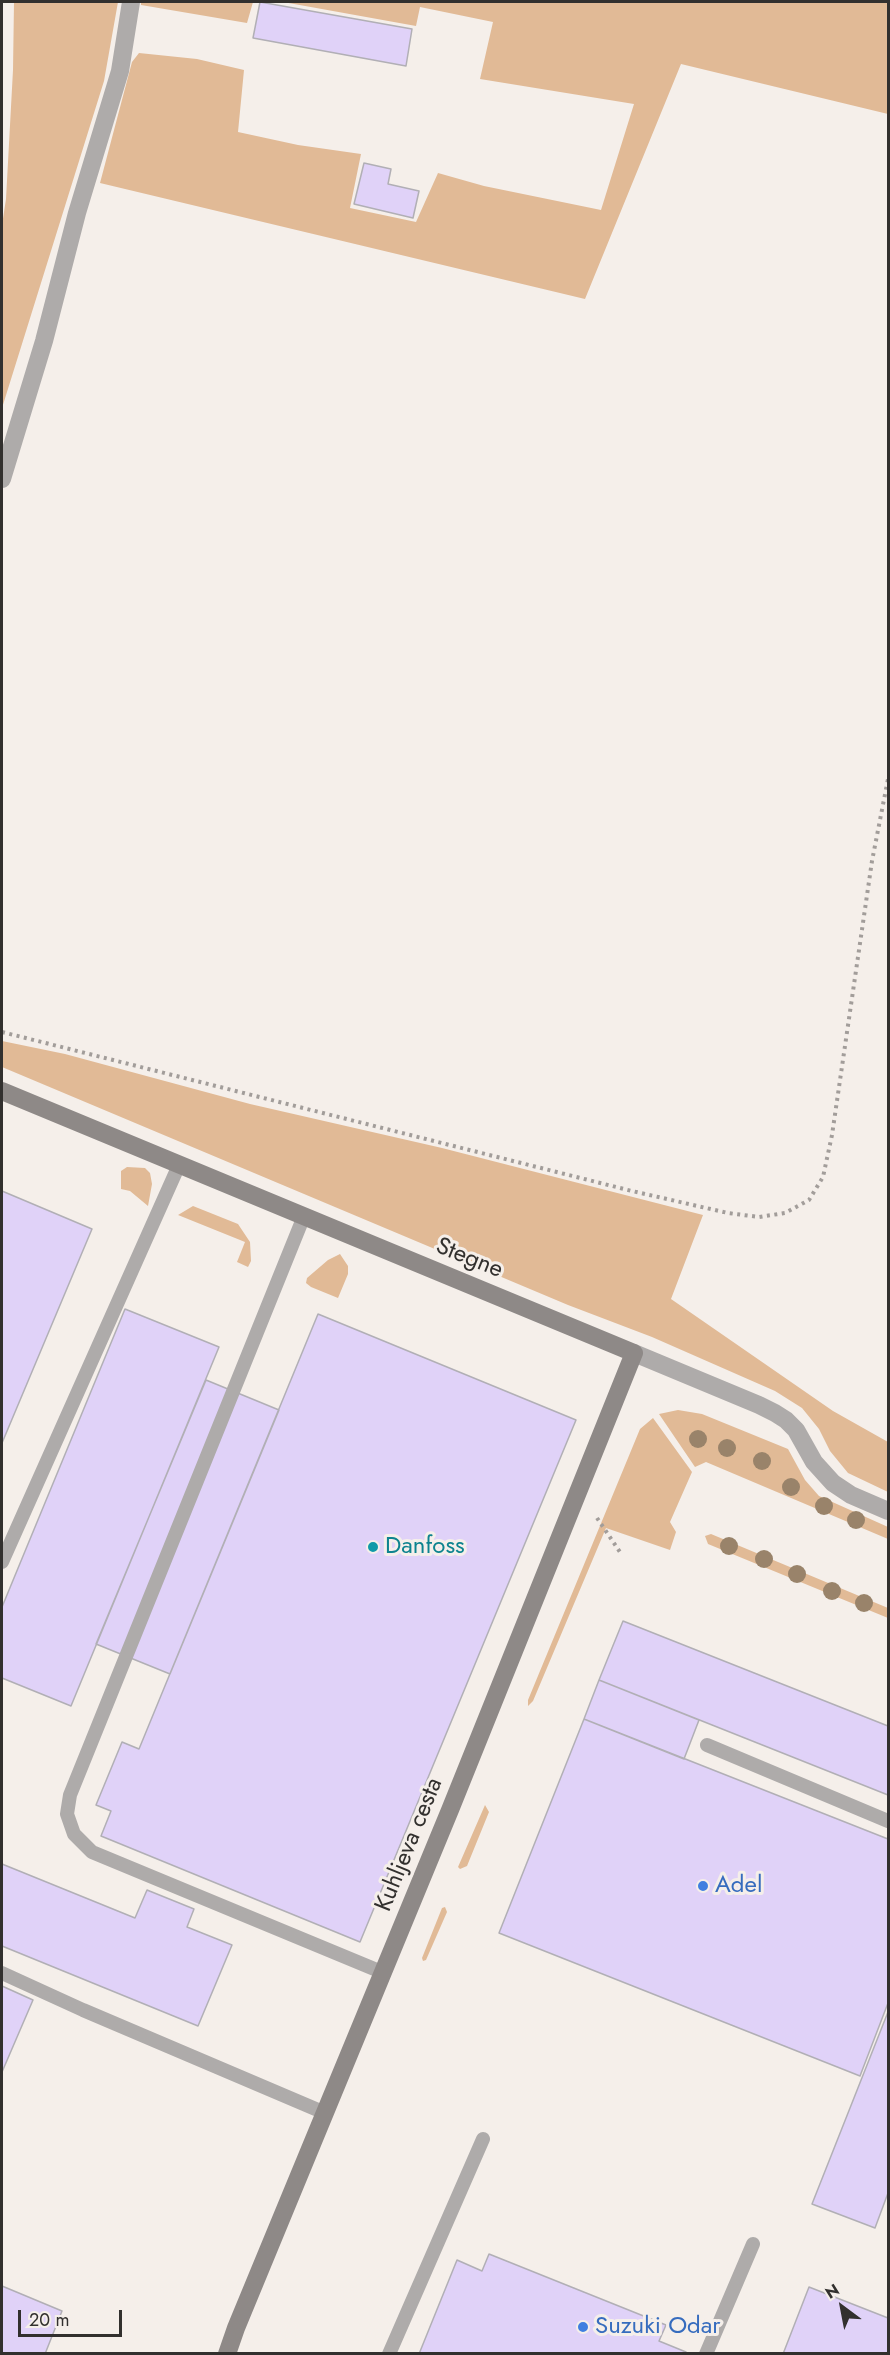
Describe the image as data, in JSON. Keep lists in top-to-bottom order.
{
  "streets": {
    "street": ["Stegne", "Kuhljeva cesta"]
  },
  "crossings": [
    ["Stegne", "Kuhljeva cesta"]
  ],
  "places": ["Danfoss", "Adel", "Suzuki Odar"],
  "scale_bar": "20 m",
  "north": "top left"
}
